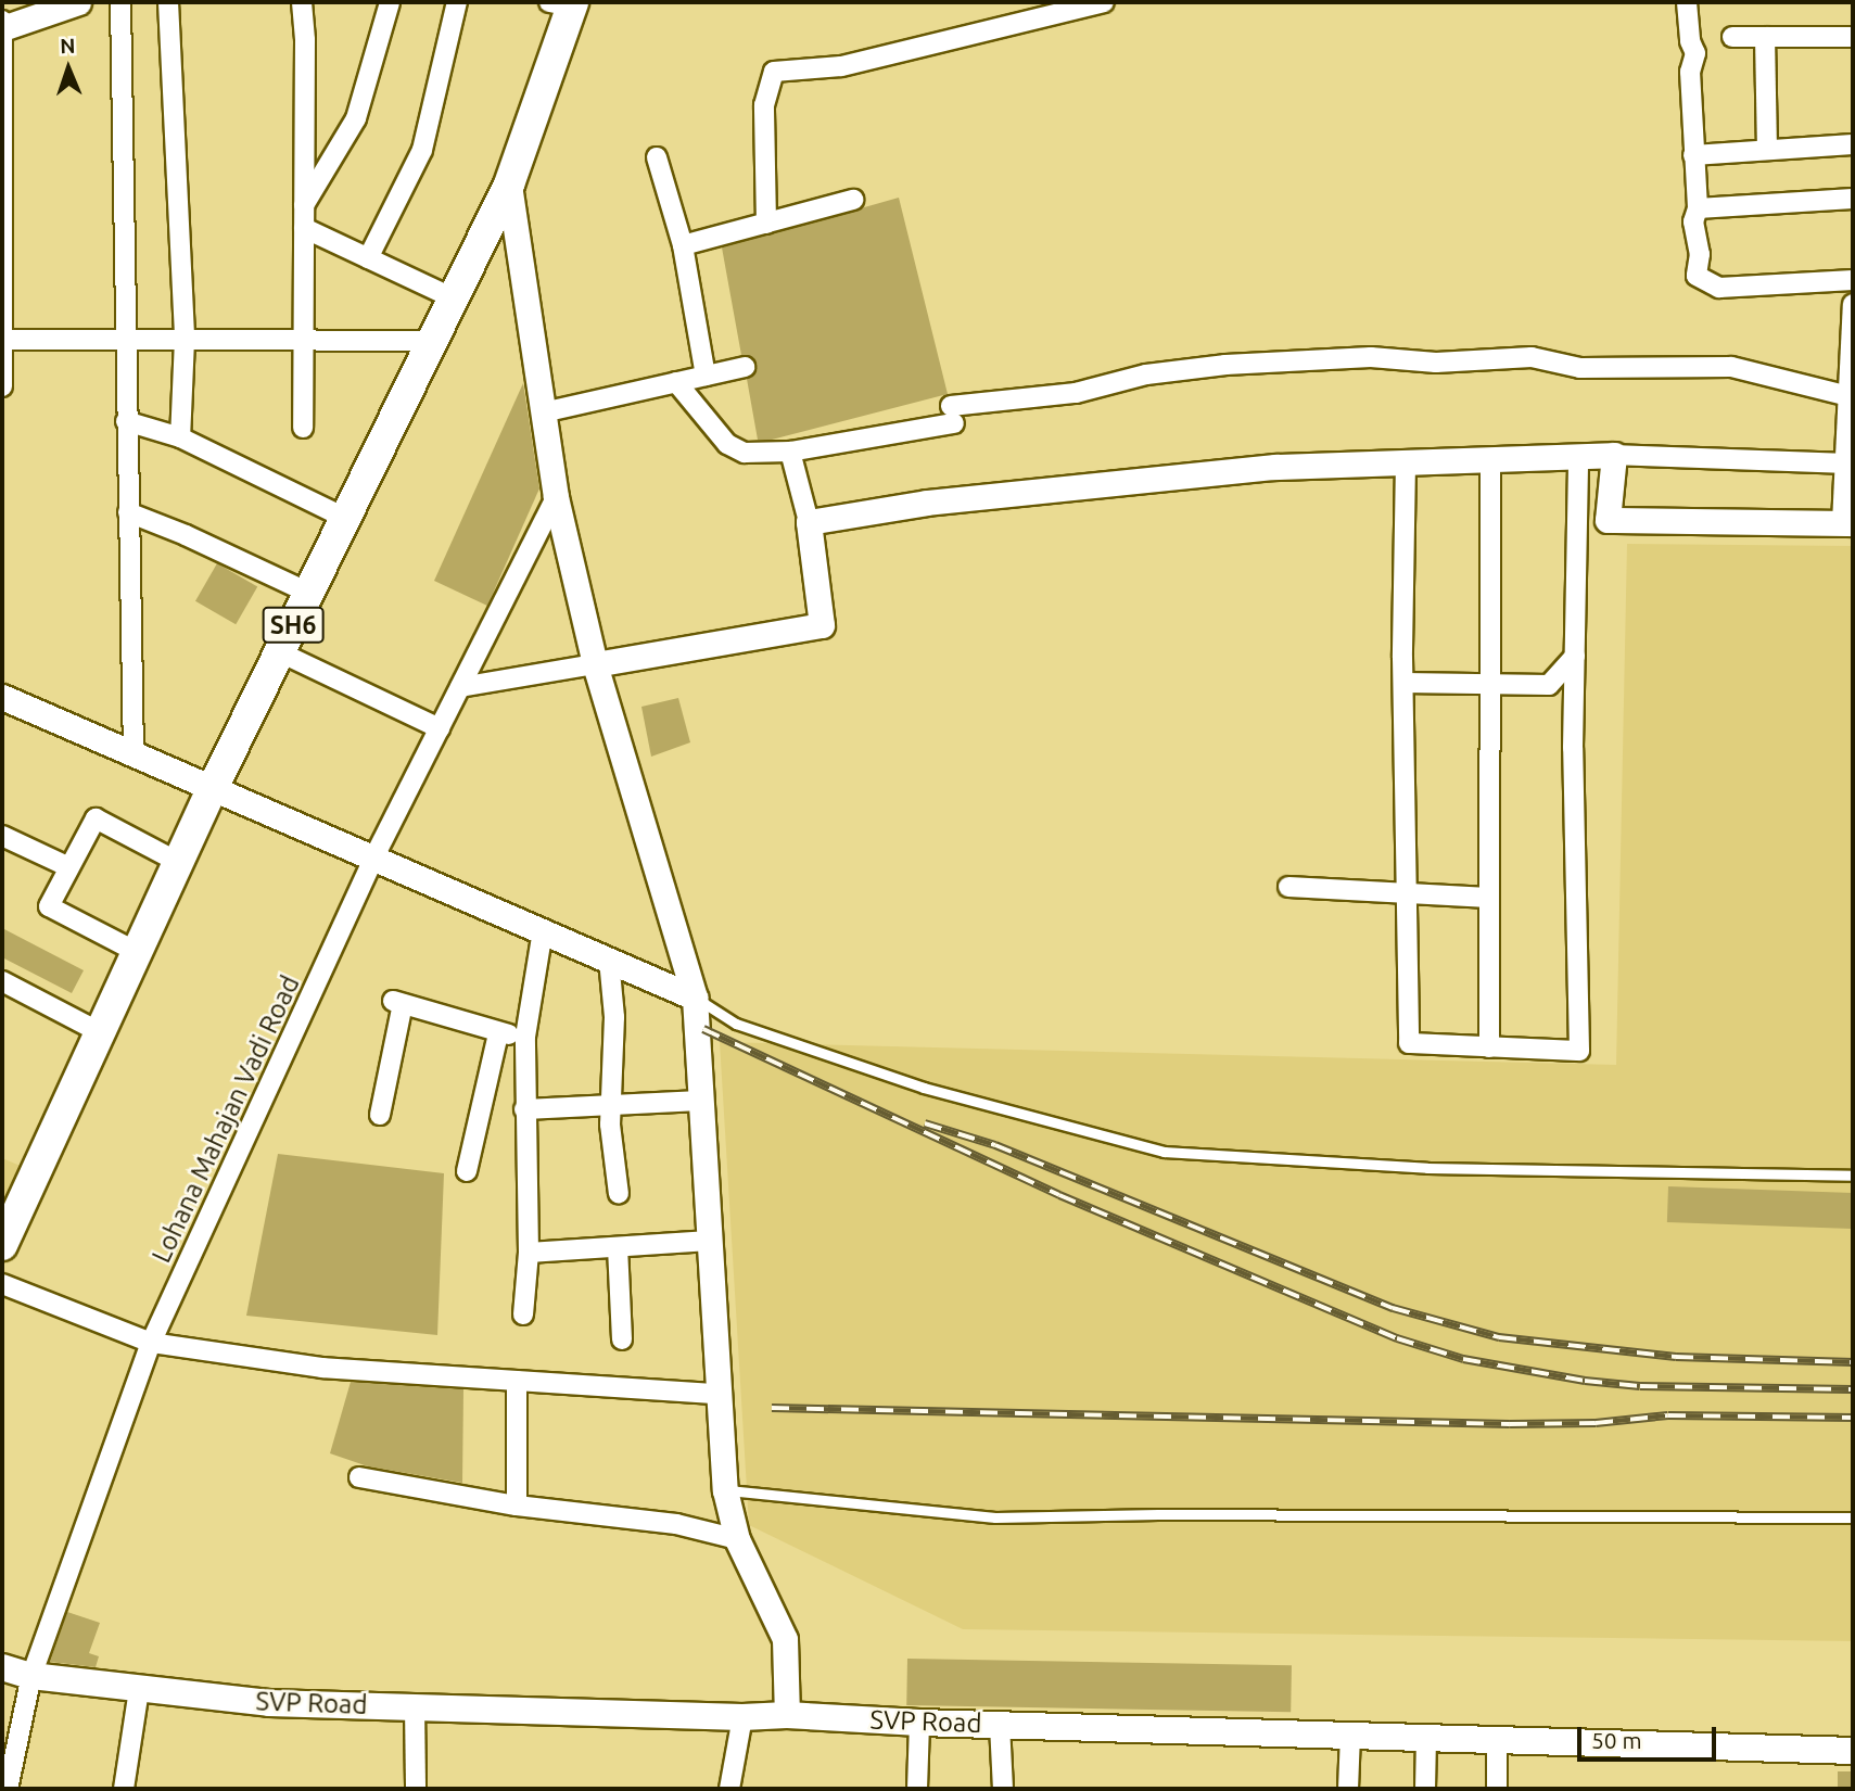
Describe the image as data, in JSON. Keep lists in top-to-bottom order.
{
  "streets": {
    "main road": ["SH6", "SVP Road"],
    "street": ["Lohana Mahajan Vadi Road"]
  },
  "crossings": [
    ["Lohana Mahajan Vadi Road", "SVP Road"]
  ],
  "scale_bar": "50 m",
  "north": "top"
}
